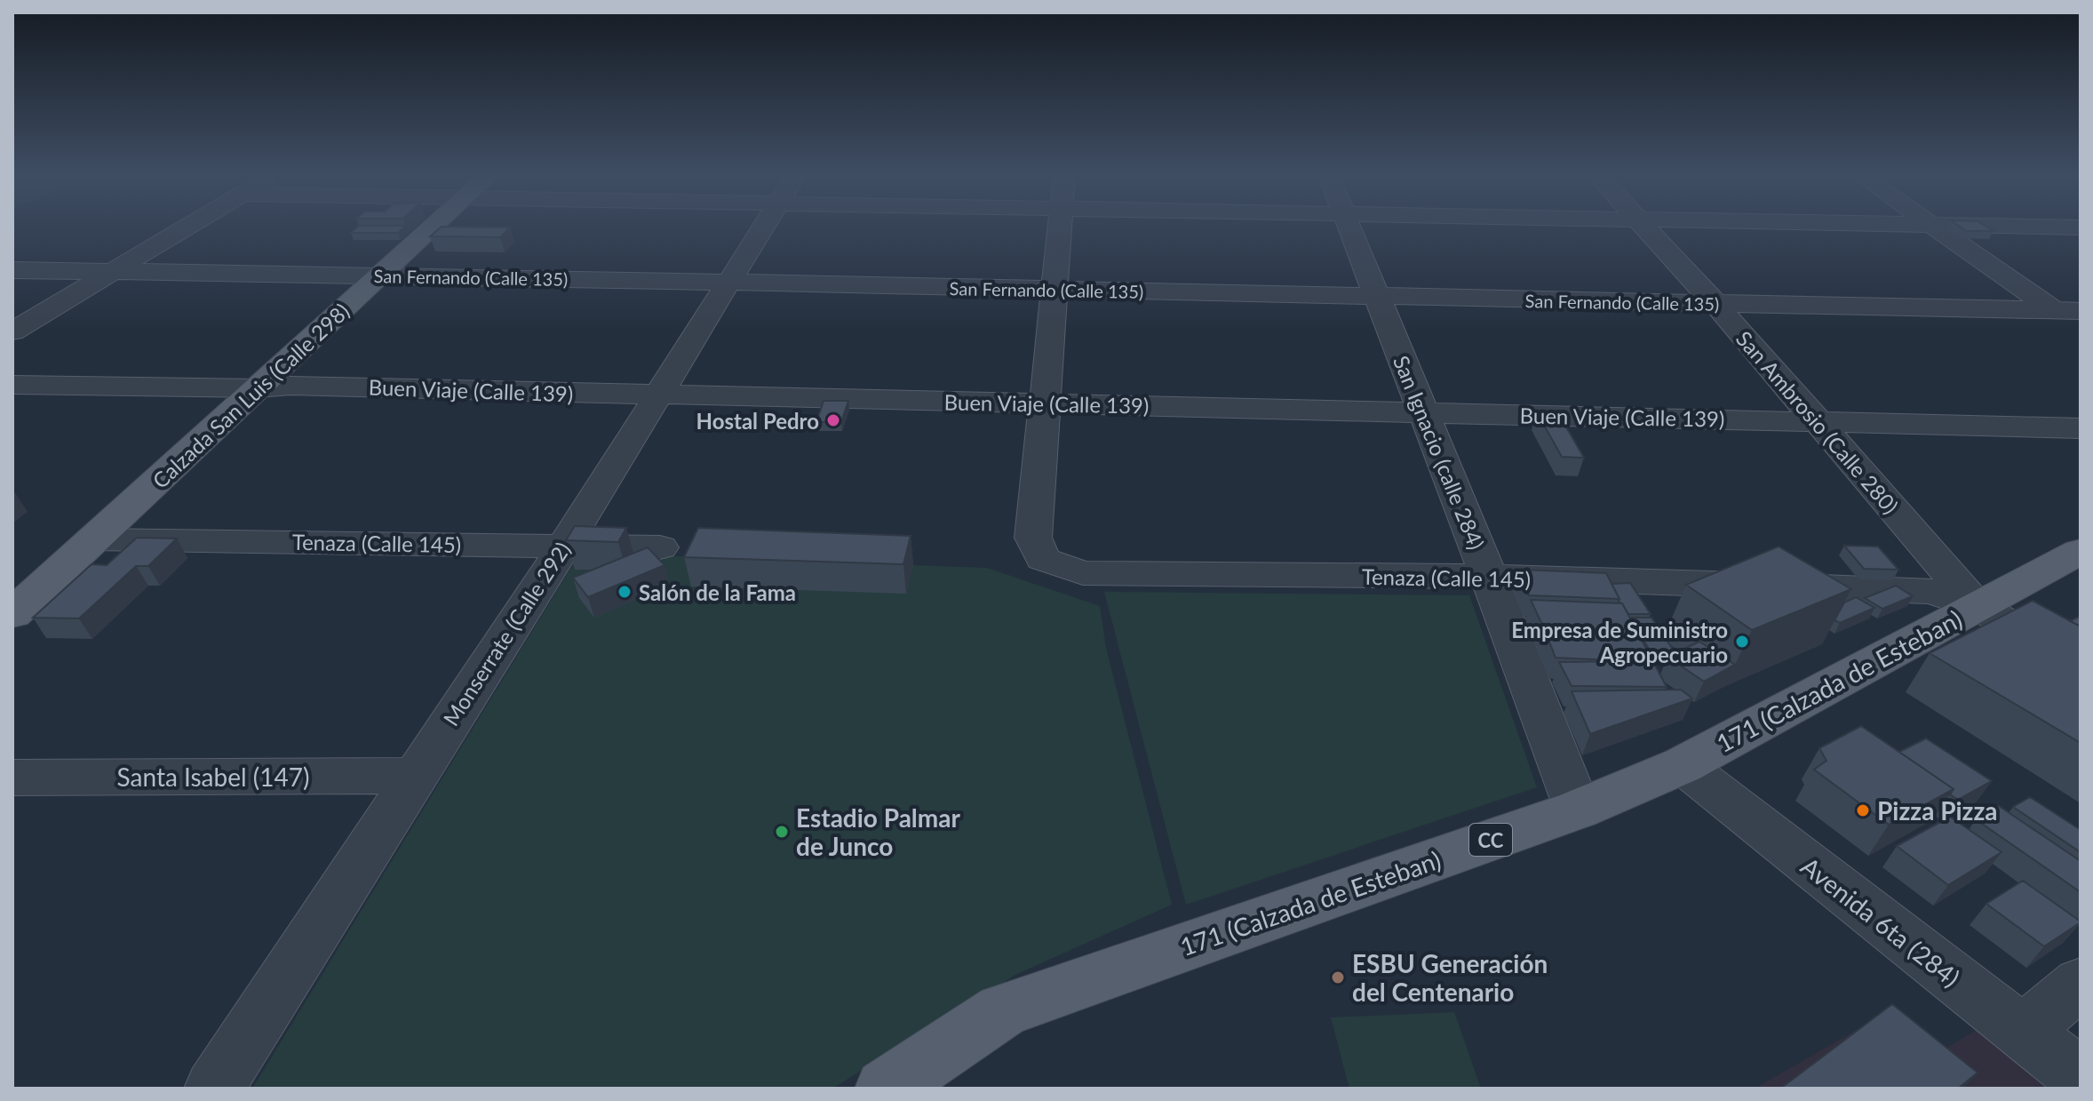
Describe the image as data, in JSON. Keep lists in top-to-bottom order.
{
  "streets": {
    "main road": ["Calzada San Luis (Calle 298)", "171 (Calzada de Esteban)", "CC"],
    "street": [
      "San Fernando (Calle 135)",
      "Buen Viaje (Calle 139)",
      "San Ambrosio (Calle 280)",
      "San Ignacio (calle 284)",
      "Tenaza (Calle 145)",
      "Monserrate (Calle 292)",
      "Santa Isabel (147)",
      "Avenida 6ta (284)"
    ]
  },
  "crossings": [
    ["San Fernando (Calle 135)", "Calzada San Luis (Calle 298)"],
    ["San Fernando (Calle 135)", "San Ambrosio (Calle 280)"],
    ["San Fernando (Calle 135)", "San Ignacio (calle 284)"],
    ["San Fernando (Calle 135)", "Monserrate (Calle 292)"],
    ["Buen Viaje (Calle 139)", "Calzada San Luis (Calle 298)"],
    ["Buen Viaje (Calle 139)", "San Ambrosio (Calle 280)"],
    ["Buen Viaje (Calle 139)", "San Ignacio (calle 284)"],
    ["Buen Viaje (Calle 139)", "Tenaza (Calle 145)"],
    ["Buen Viaje (Calle 139)", "Monserrate (Calle 292)"],
    ["Calzada San Luis (Calle 298)", "Tenaza (Calle 145)"],
    ["San Ambrosio (Calle 280)", "Tenaza (Calle 145)"],
    ["San Ambrosio (Calle 280)", "171 (Calzada de Esteban)"],
    ["San Ignacio (calle 284)", "Tenaza (Calle 145)"],
    ["San Ignacio (calle 284)", "171 (Calzada de Esteban)"],
    ["Tenaza (Calle 145)", "Monserrate (Calle 292)"],
    ["Tenaza (Calle 145)", "171 (Calzada de Esteban)"],
    ["Monserrate (Calle 292)", "Santa Isabel (147)"],
    ["171 (Calzada de Esteban)", "Avenida 6ta (284)"]
  ],
  "places": [
    "Hostal Pedro",
    "Salón de la Fama",
    "Empresa de Suministro Agropecuario",
    "Pizza Pizza",
    "Estadio Palmar de Junco",
    "ESBU Generación del Centenario"
  ]
}
